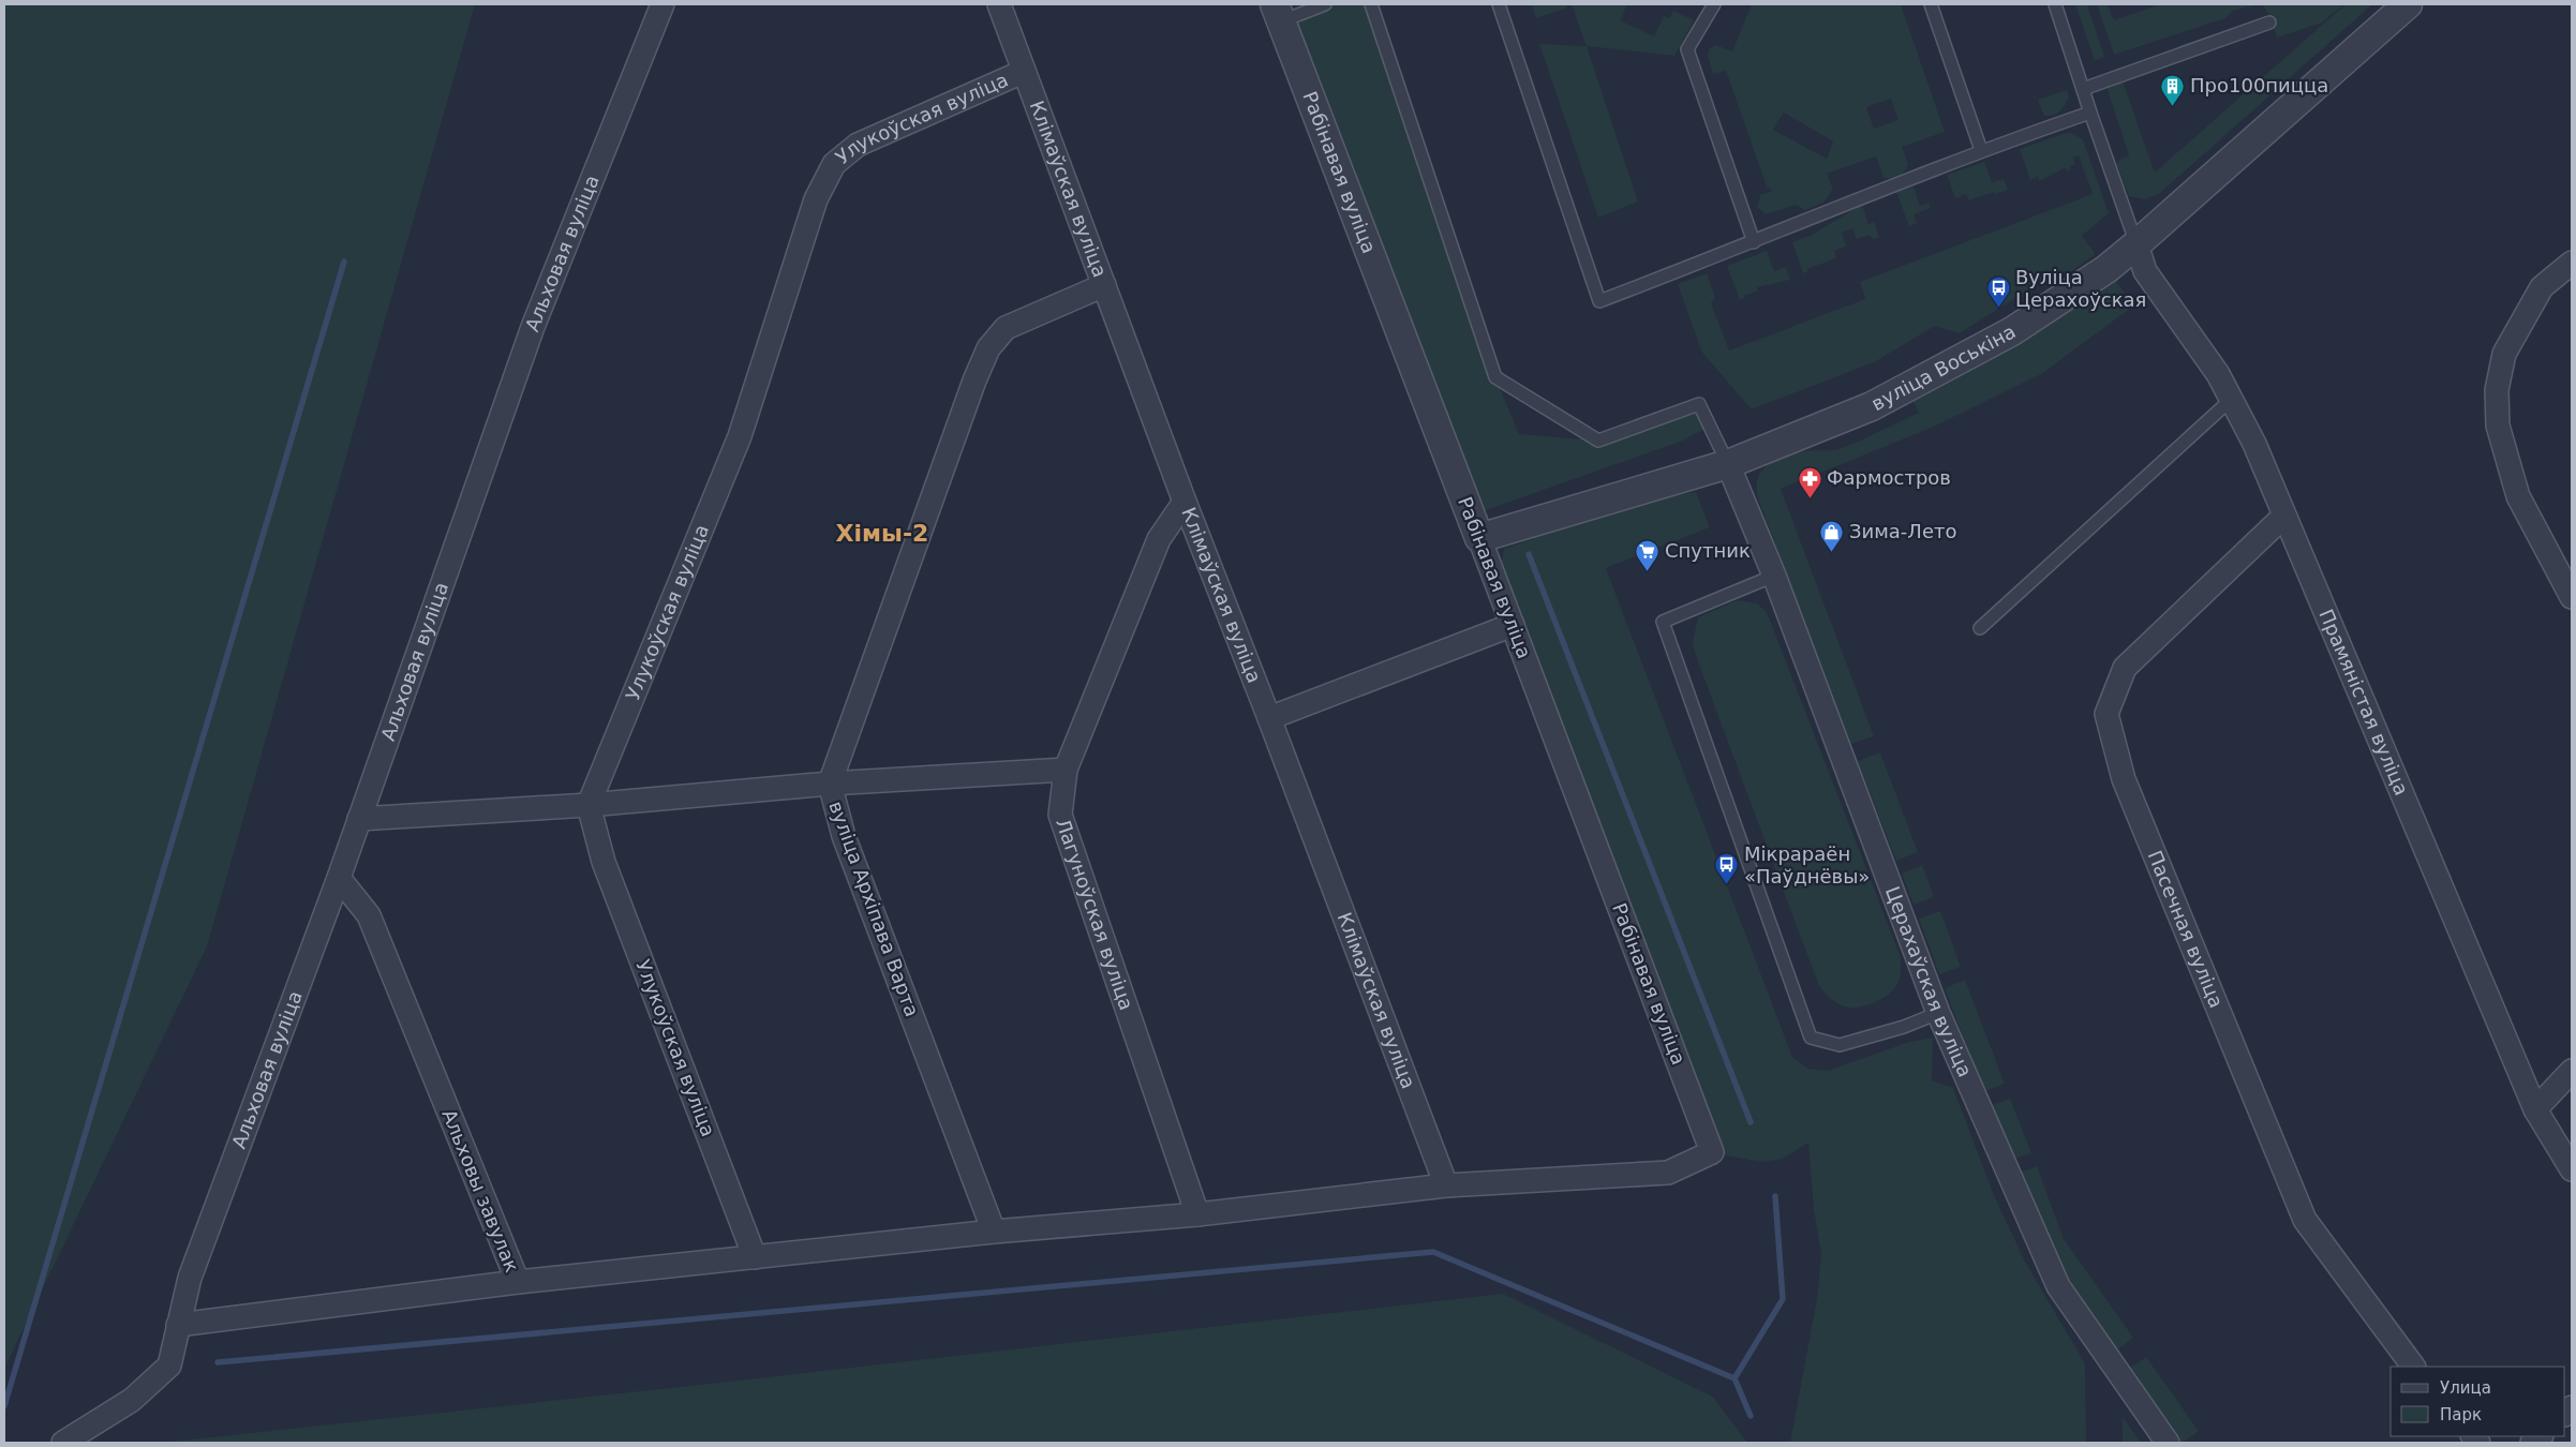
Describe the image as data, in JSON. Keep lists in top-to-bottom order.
{
  "streets": {
    "street": [
      "Улукоўская вуліца",
      "Рабінавая вуліца",
      "Клімаўская вуліца",
      "Альховая вуліца",
      "вуліца Воськіна",
      "Прамяністая вуліца",
      "вуліца Архіпава Варта",
      "Лагуноўская вуліца",
      "Пасечная вуліца",
      "Церахаўская вуліца",
      "Альховы завулак"
    ]
  },
  "crossings": [
    ["Улукоўская вуліца", "Клімаўская вуліца"],
    ["Рабінавая вуліца", "Клімаўская вуліца"],
    ["Рабінавая вуліца", "вуліца Воськіна"],
    ["Клімаўская вуліца", "вуліца Архіпава Варта"],
    ["Клімаўская вуліца", "Лагуноўская вуліца"],
    ["Альховая вуліца", "Альховы завулак"],
    ["вуліца Воськіна", "Прамяністая вуліца"],
    ["вуліца Воськіна", "Церахаўская вуліца"],
    ["Прамяністая вуліца", "Пасечная вуліца"]
  ],
  "districts": ["Хімы-2"],
  "places": {
    "building": ["Про100пицца"],
    "bus stop": ["Вуліца Церахоўская", "Мікрараён «Паўднёвы»"],
    "pharmacy": ["Фармостров"],
    "shop": ["Зима-Лето"],
    "supermarket": ["Спутник"]
  },
  "legend": ["Улица", "Парк"]
}
